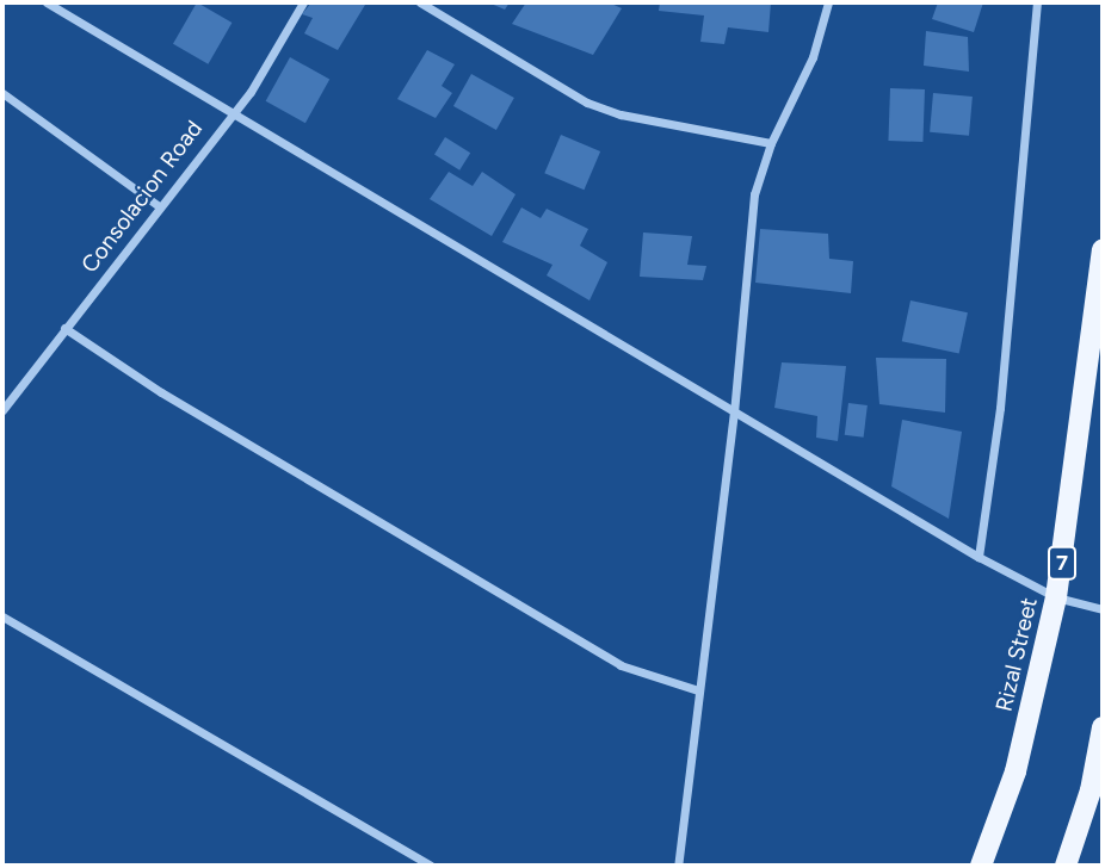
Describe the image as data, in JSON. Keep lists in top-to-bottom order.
{
  "streets": {
    "main road": ["7", "Rizal Street"],
    "street": ["Consolacion Road"]
  }
}
